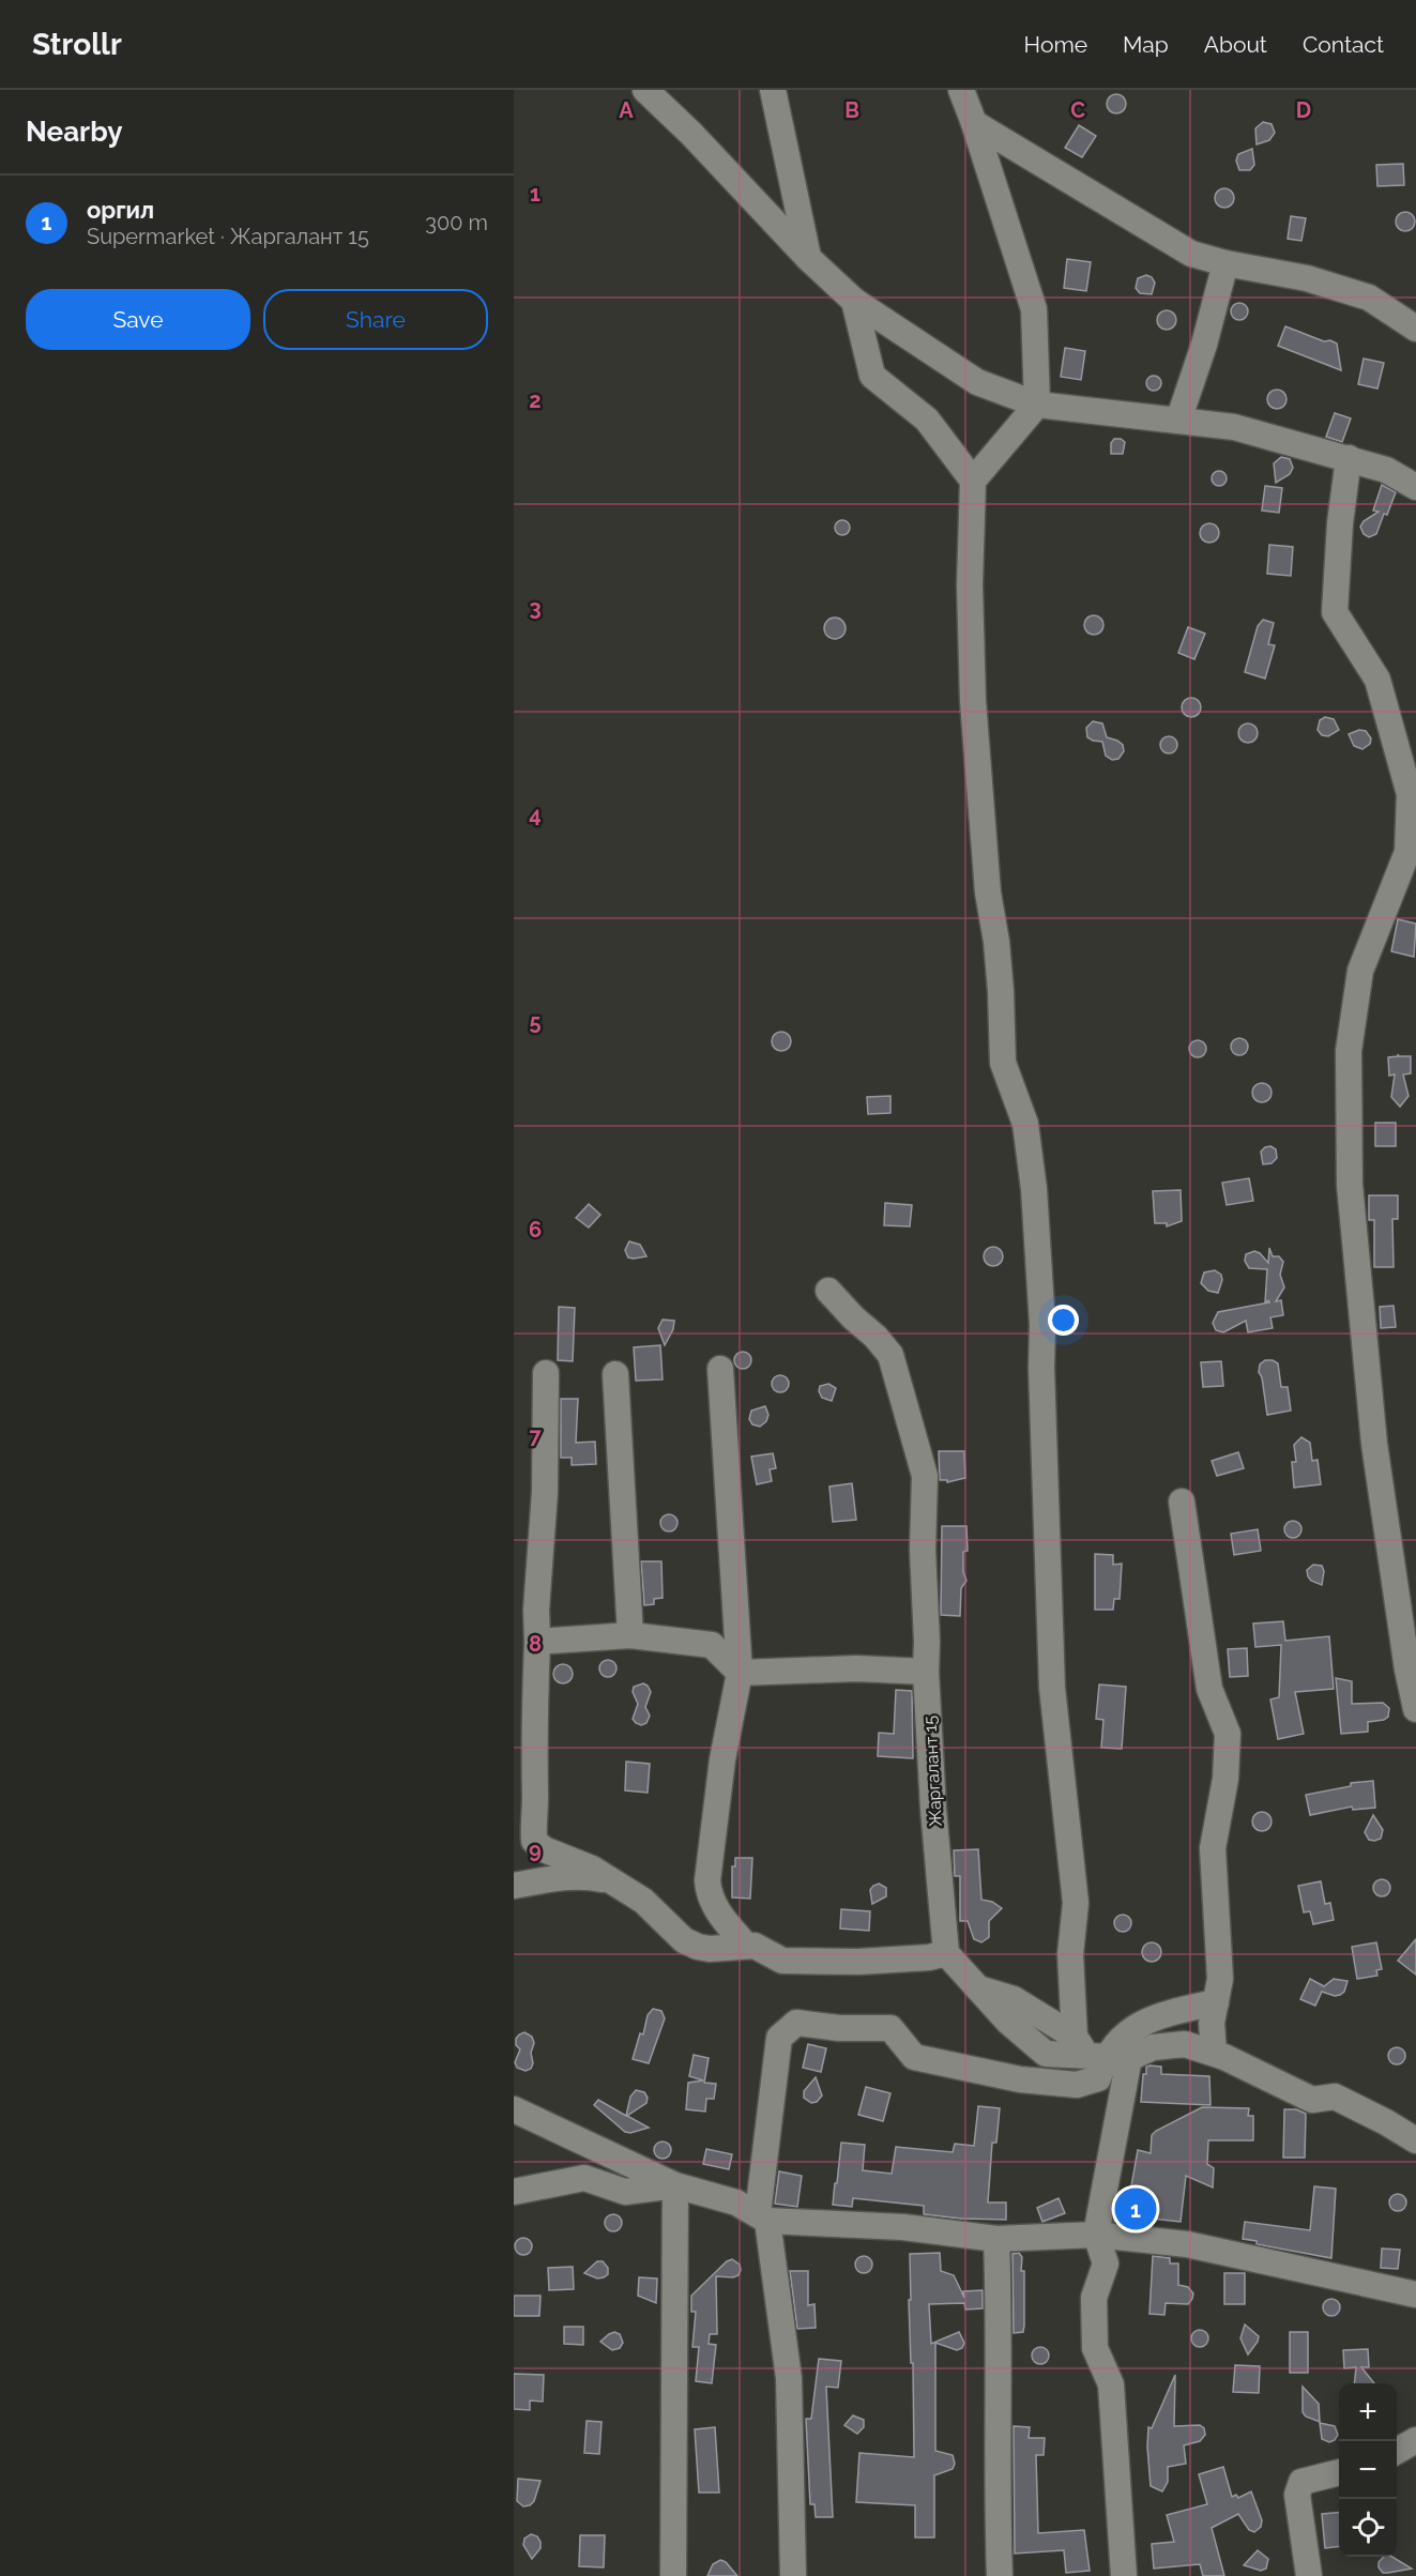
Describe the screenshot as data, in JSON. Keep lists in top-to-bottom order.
{
  "streets": {
    "street": ["Жаргалант 15"]
  },
  "page": {
    "header": "Strollr",
    "nav": [
      "Home",
      "Map",
      "About",
      "Contact"
    ],
    "heading": "Nearby",
    "list": [
      {
        "mark": "1",
        "name": "оргил",
        "note": "Supermarket · Жаргалант 15",
        "value": "300 m"
      }
    ],
    "buttons": ["Save", "Share"],
    "pins": "1",
    "map_buttons": ["+", "−"]
  },
  "grid": {
    "columns": [
      "A",
      "B",
      "C",
      "D"
    ],
    "rows": [
      "1",
      "2",
      "3",
      "4",
      "5",
      "6",
      "7",
      "8",
      "9"
    ]
  }
}
